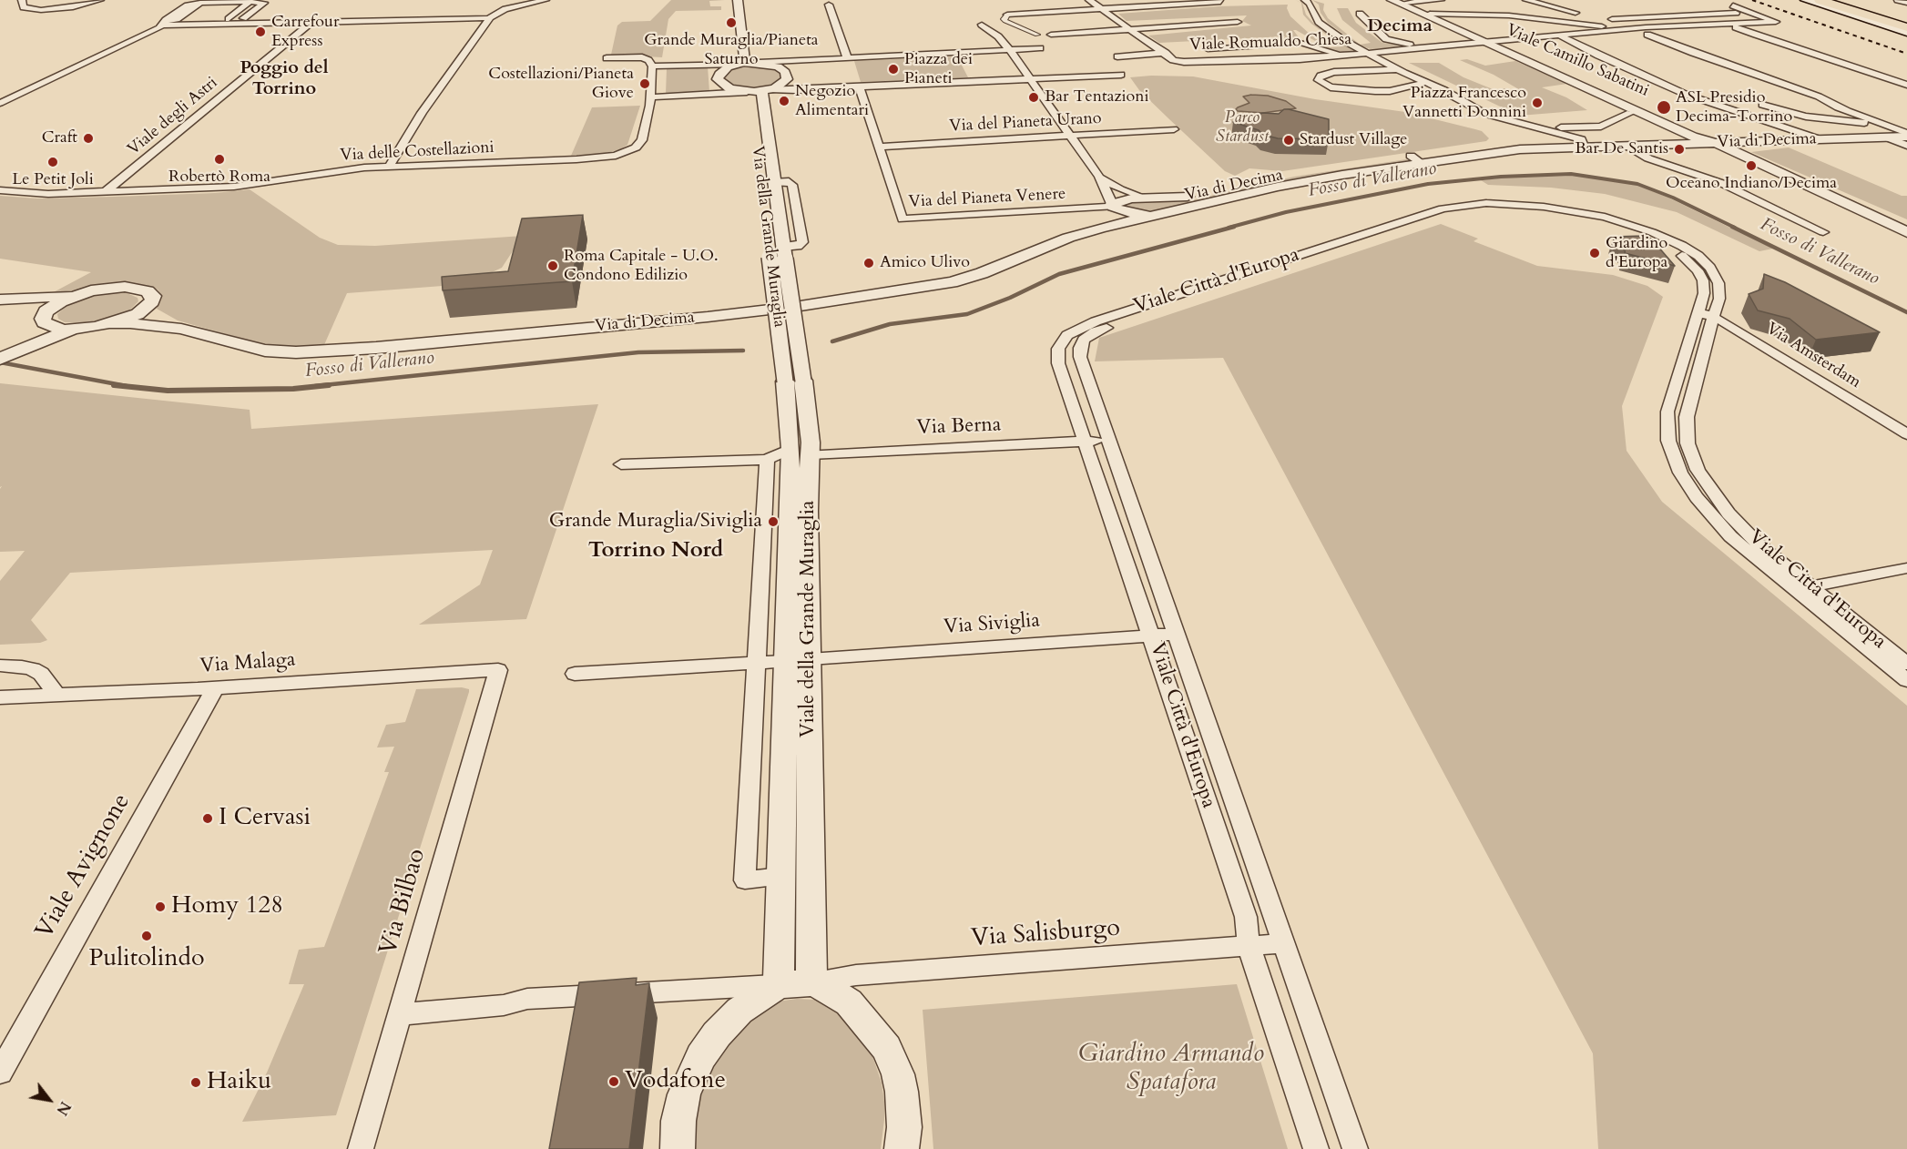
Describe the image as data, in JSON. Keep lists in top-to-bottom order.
{
  "streets": {
    "street": [
      "Viale Romualdo Chiesa",
      "Viale Camillo Sabatini",
      "Viale degli Astri",
      "Via del Pianeta Urano",
      "Via di Decima",
      "Via delle Costellazioni",
      "Via del Pianeta Venere",
      "Via della Grande Muraglia",
      "Viale Città d'Europa",
      "Via Amsterdam",
      "Via Berna",
      "Viale della Grande Muraglia",
      "Via Siviglia",
      "Via Malaga",
      "Viale Avignone",
      "Via Bilbao",
      "Via Salisburgo"
    ]
  },
  "crossings": [
    ["Viale Romualdo Chiesa", "Viale Camillo Sabatini"],
    ["Viale Camillo Sabatini", "Via di Decima"],
    ["Viale degli Astri", "Via delle Costellazioni"],
    ["Via del Pianeta Urano", "Via del Pianeta Venere"],
    ["Via di Decima", "Via del Pianeta Venere"],
    ["Via della Grande Muraglia", "Viale della Grande Muraglia"],
    ["Viale Città d'Europa", "Via Amsterdam"],
    ["Viale Città d'Europa", "Via Berna"],
    ["Viale Città d'Europa", "Via Siviglia"],
    ["Viale Città d'Europa", "Via Salisburgo"],
    ["Via Berna", "Viale della Grande Muraglia"],
    ["Viale della Grande Muraglia", "Via Siviglia"],
    ["Viale della Grande Muraglia", "Via Salisburgo"],
    ["Via Malaga", "Viale Avignone"],
    ["Via Malaga", "Via Bilbao"]
  ],
  "districts": ["Decima", "Poggio del Torrino", "Torrino Nord"],
  "water": ["Fosso di Vallerano"],
  "parks": ["Parco Stardust", "Giardino Armando Spatafora"],
  "places": [
    "Grande Muraglia/Pianeta Saturno",
    "Carrefour Express",
    "Piazza dei Pianeti",
    "Costellazioni/Pianeta Giove",
    "Bar Tentazioni",
    "Negozio Alimentari",
    "Piazza Francesco Vannetti Donnini",
    "ASL Presidio Decima-Torrino",
    "Craft",
    "Stardust Village",
    "Bar De Santis",
    "Robertò Roma",
    "Le Petit Joli",
    "Oceano Indiano/Decima",
    "Giardino d'Europa",
    "Amico Ulivo",
    "Roma Capitale - U.O. Condono Edilizio",
    "Grande Muraglia/Siviglia",
    "I Cervasi",
    "Homy 128",
    "Pulitolindo",
    "Vodafone",
    "Haiku"
  ],
  "north": "bottom right"
}
